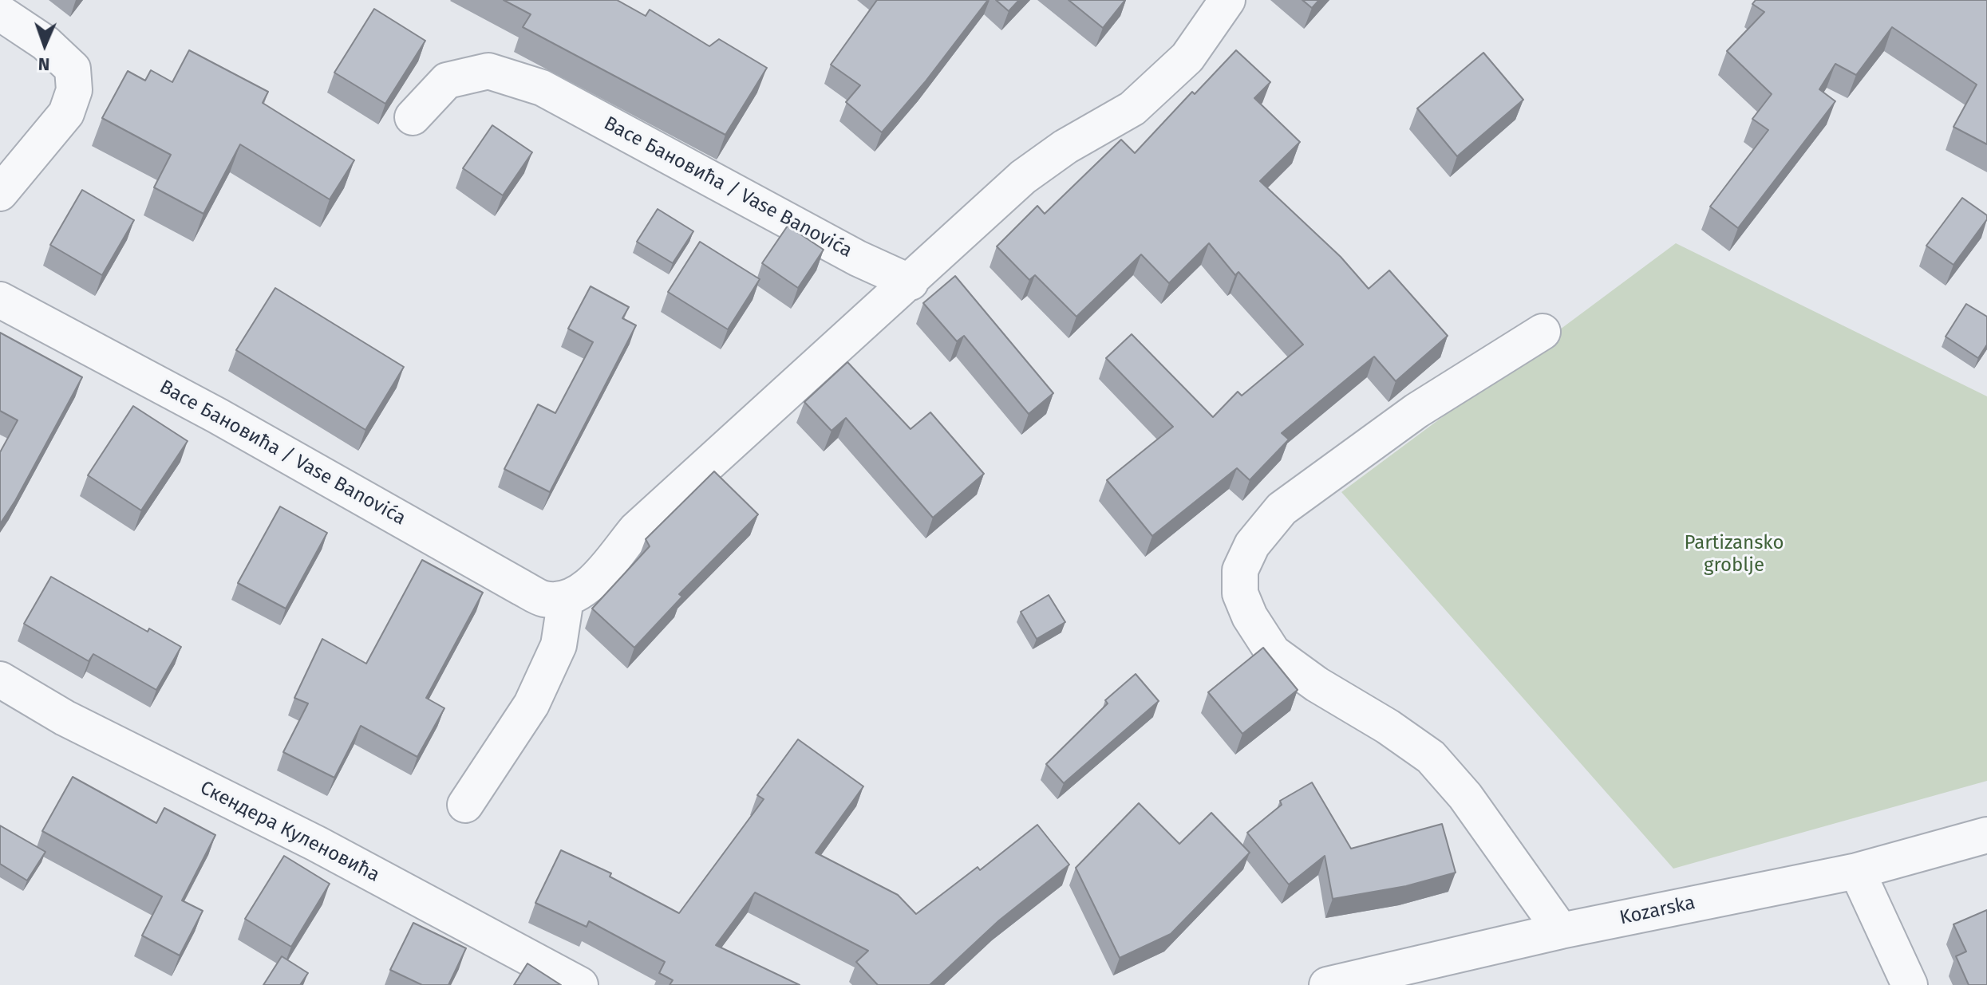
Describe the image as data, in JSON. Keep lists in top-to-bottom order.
{
  "streets": {
    "street": ["Васе Бановића / Vase Banovića", "Скендера Куленовића", "Kozarska"]
  },
  "parks": ["Partizansko groblje"],
  "north": "bottom"
}
